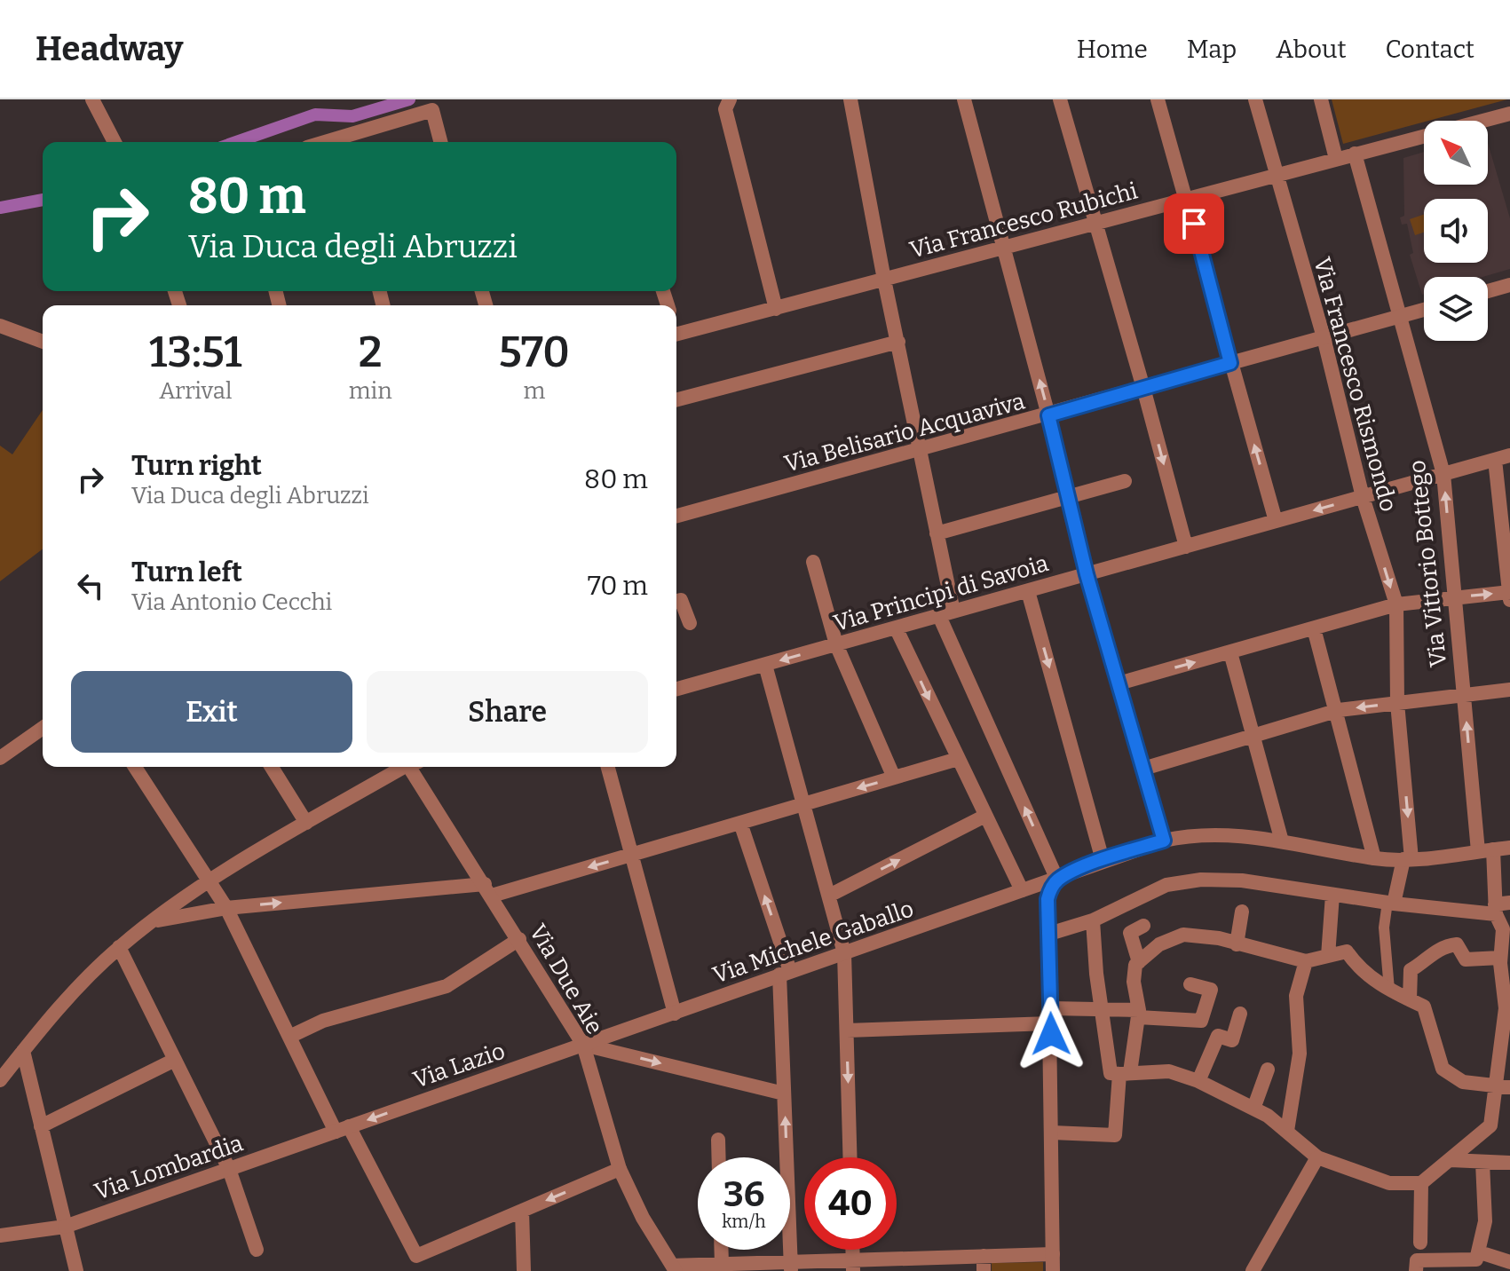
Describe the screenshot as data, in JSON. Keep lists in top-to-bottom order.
{
  "streets": {
    "street": [
      "Via Francesco Rubichi",
      "Via Francesco Rismondo",
      "Via Belisario Acquaviva",
      "Via Vittorio Bottego",
      "Via Principi di Savoia",
      "Via Michele Gaballo",
      "Via Due Aie",
      "Via Lazio",
      "Via Lombardia"
    ]
  },
  "crossings": [
    ["Via Francesco Rubichi", "Via Francesco Rismondo"],
    ["Via Francesco Rubichi", "Via Vittorio Bottego"],
    ["Via Francesco Rismondo", "Via Belisario Acquaviva"],
    ["Via Francesco Rismondo", "Via Principi di Savoia"],
    ["Via Francesco Rismondo", "Via Michele Gaballo"],
    ["Via Belisario Acquaviva", "Via Vittorio Bottego"],
    ["Via Vittorio Bottego", "Via Principi di Savoia"],
    ["Via Vittorio Bottego", "Via Michele Gaballo"],
    ["Via Michele Gaballo", "Via Due Aie"],
    ["Via Michele Gaballo", "Via Lazio"],
    ["Via Due Aie", "Via Lazio"],
    ["Via Lazio", "Via Lombardia"]
  ],
  "north": "top left",
  "page": {
    "header": "Headway",
    "nav": [
      "Home",
      "Map",
      "About",
      "Contact"
    ],
    "turn": ["80 m", "Via Duca degli Abruzzi"],
    "eta": [
      "13:51",
      "Arrival",
      "2",
      "min",
      "570",
      "m"
    ],
    "list": [
      {
        "name": "Turn right",
        "note": "Via Duca degli Abruzzi",
        "value": "80 m"
      },
      {
        "name": "Turn left",
        "note": "Via Antonio Cecchi",
        "value": "70 m"
      }
    ],
    "buttons": ["Exit", "Share"],
    "speed": "36 km/h",
    "limit": "40"
  }
}
